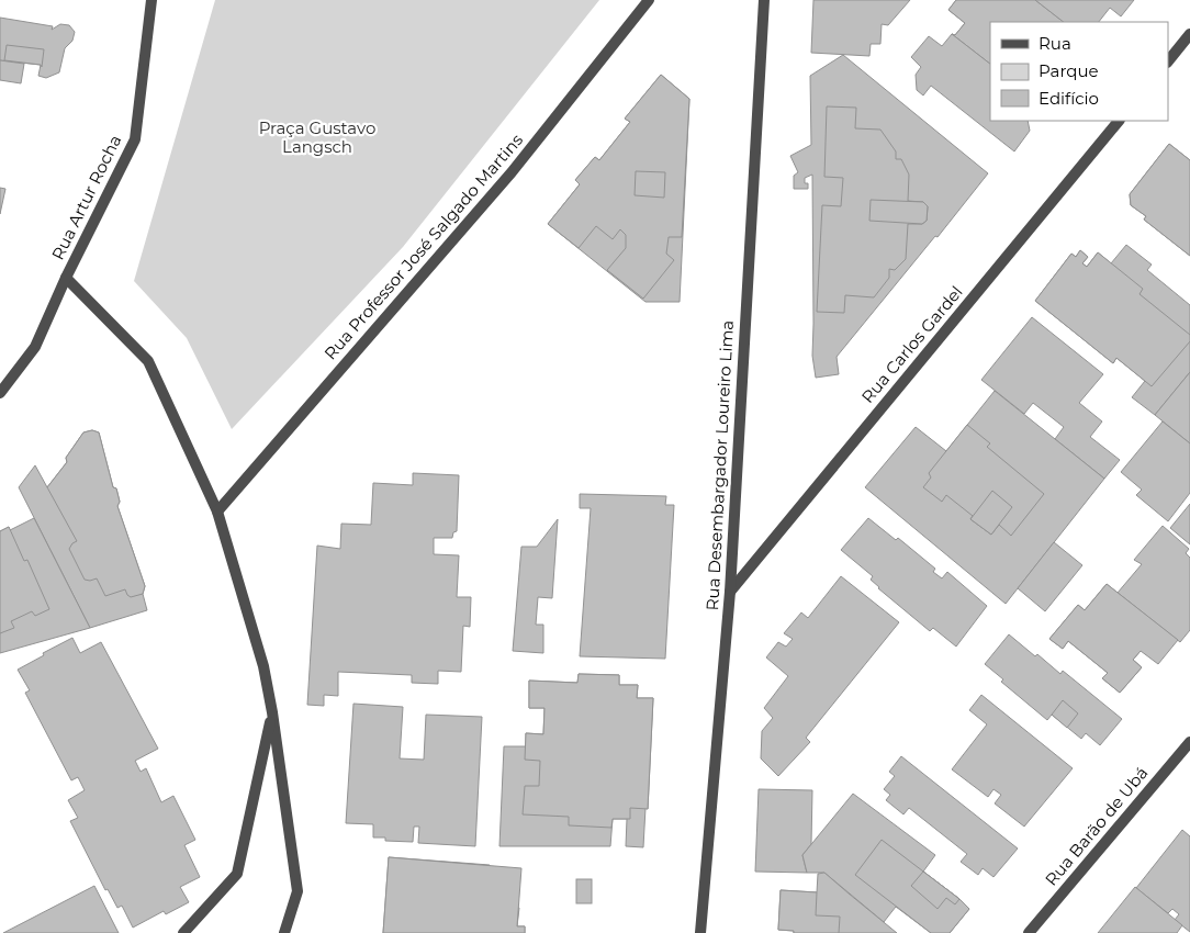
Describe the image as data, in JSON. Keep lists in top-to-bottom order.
{
  "streets": {
    "street": [
      "Rua Artur Rocha",
      "Rua Professor José Salgado Martins",
      "Rua Carlos Gardel",
      "Rua Desembargador Loureiro Lima",
      "Rua Barão de Ubá"
    ]
  },
  "crossings": [
    ["Rua Carlos Gardel", "Rua Desembargador Loureiro Lima"]
  ],
  "parks": ["Praça Gustavo Langsch"],
  "legend": ["Rua", "Parque", "Edifício"]
}
